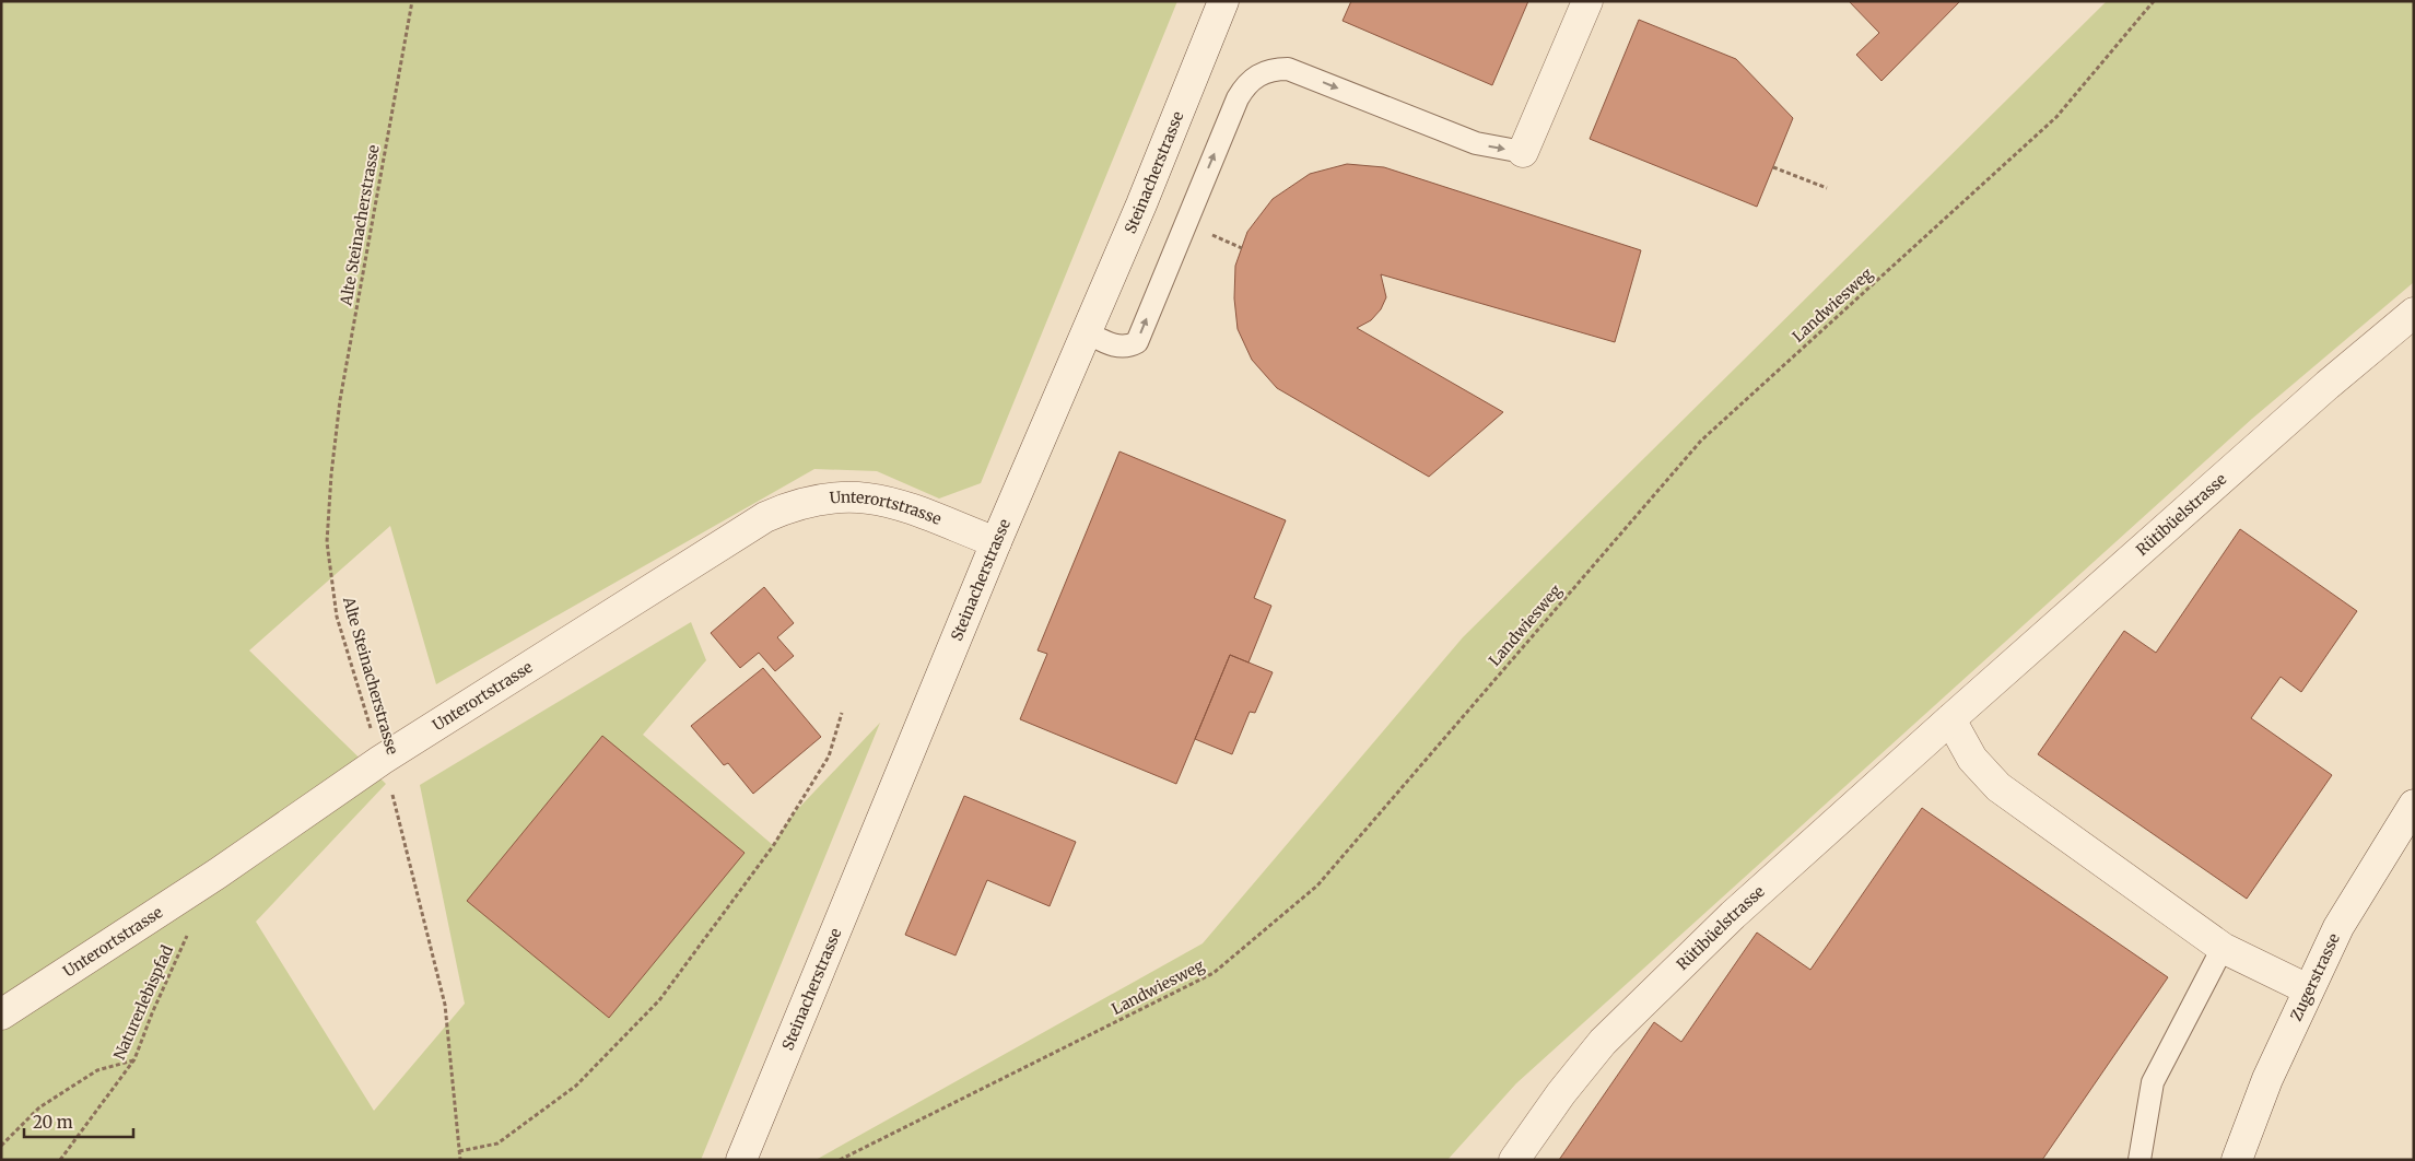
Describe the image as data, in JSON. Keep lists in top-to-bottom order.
{
  "streets": {
    "street": [
      "Steinacherstrasse",
      "Unterortstrasse",
      "Rütibüelstrasse",
      "Zugerstrasse"
    ],
    "path": ["Alte Steinacherstrasse", "Landwiesweg", "Naturerlebispfad"]
  },
  "crossings": [
    ["Steinacherstrasse", "Unterortstrasse"],
    ["Alte Steinacherstrasse", "Unterortstrasse"]
  ],
  "scale_bar": "20 m"
}
